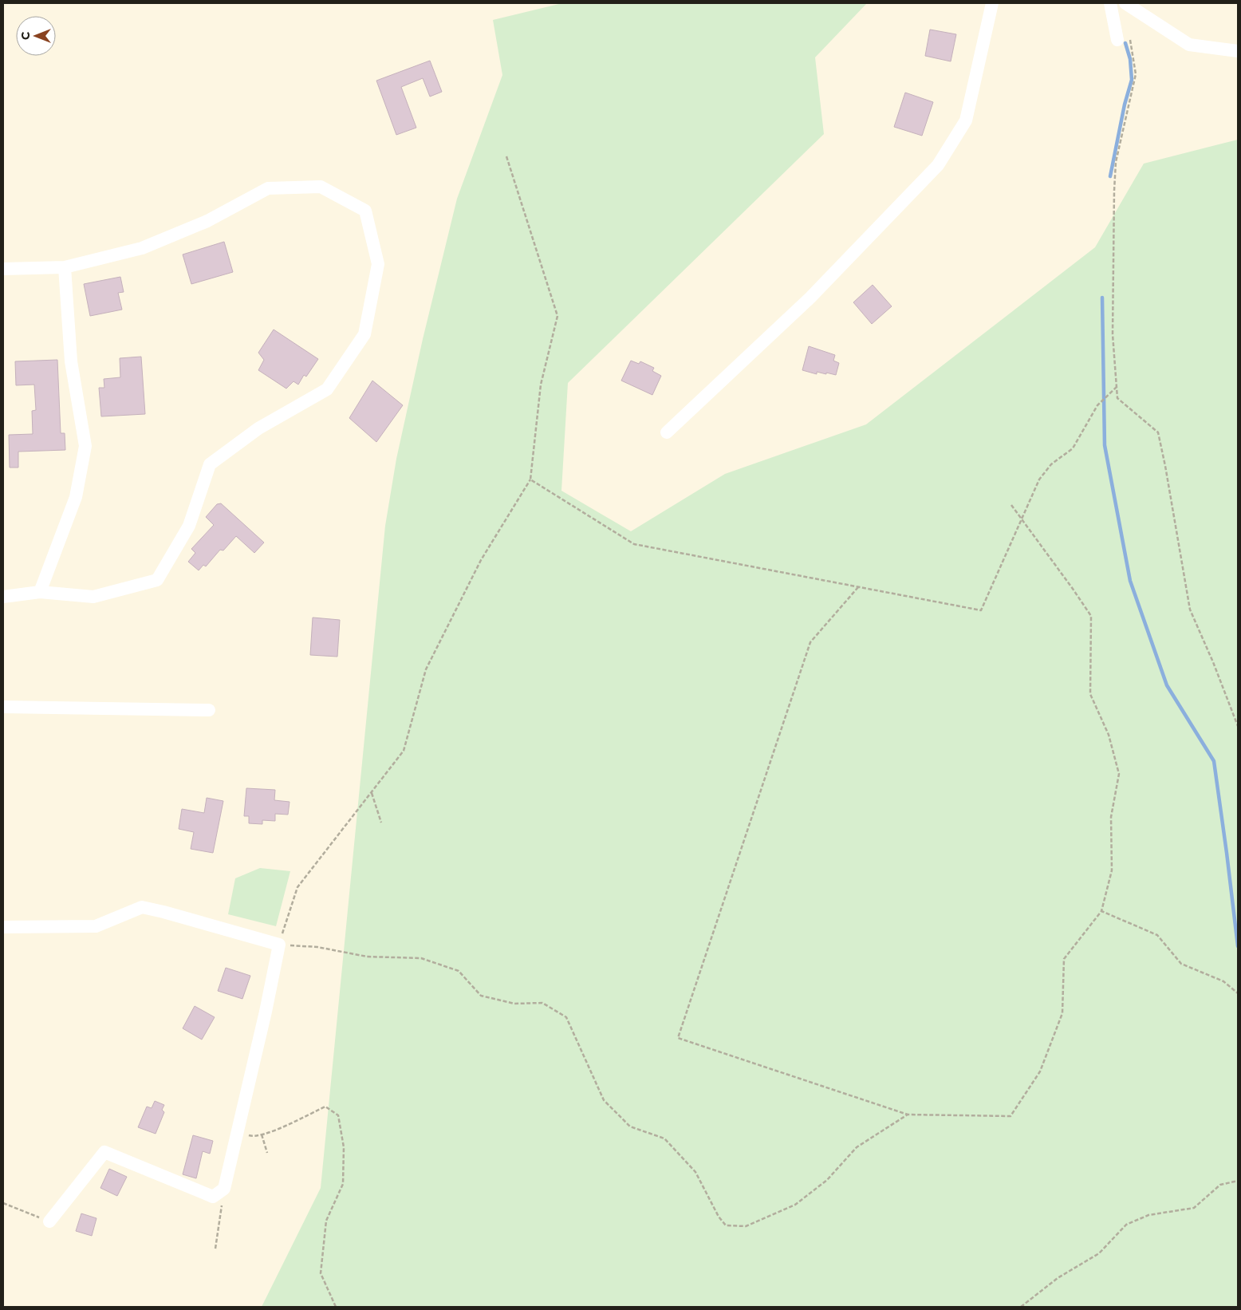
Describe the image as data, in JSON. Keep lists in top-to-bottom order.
{
  "north": "left"
}
